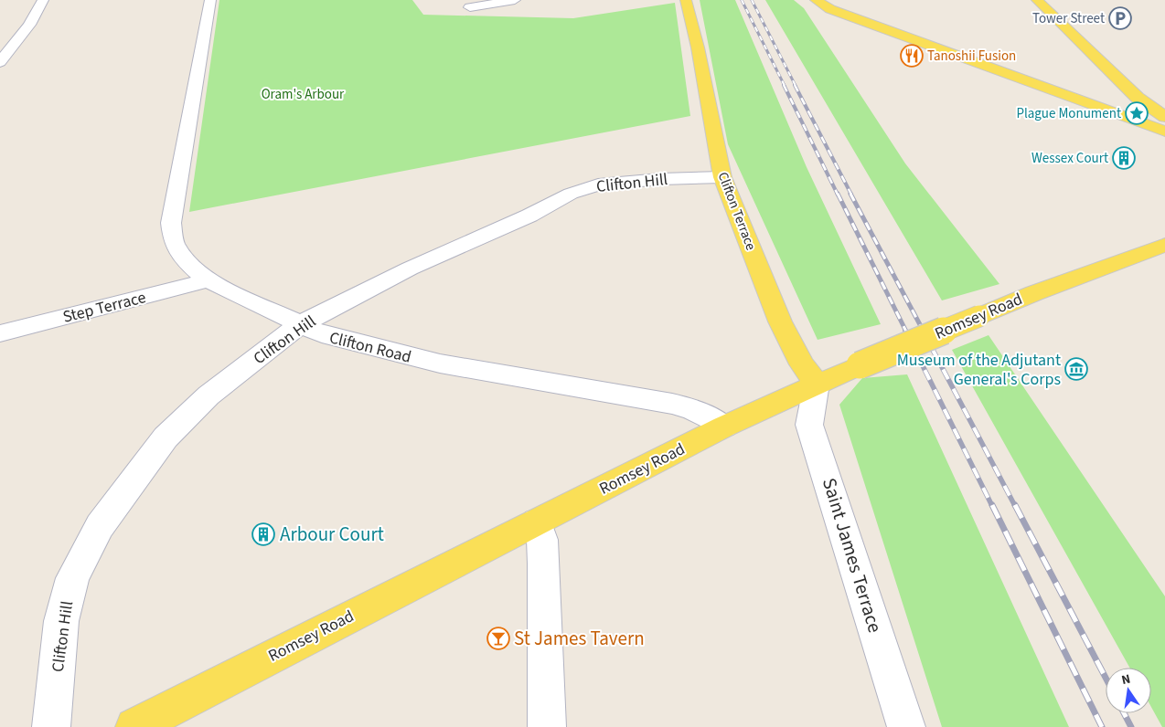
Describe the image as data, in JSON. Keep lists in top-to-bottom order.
{
  "streets": {
    "main road": ["Clifton Terrace", "Romsey Road"],
    "street": [
      "Clifton Hill",
      "Step Terrace",
      "Clifton Road",
      "Saint James Terrace"
    ]
  },
  "crossings": [
    ["Clifton Hill", "Clifton Terrace"],
    ["Clifton Hill", "Clifton Road"],
    ["Clifton Terrace", "Romsey Road"],
    ["Clifton Terrace", "Saint James Terrace"],
    ["Step Terrace", "Clifton Road"],
    ["Romsey Road", "Clifton Road"],
    ["Romsey Road", "Saint James Terrace"]
  ],
  "parks": ["Oram's Arbour"],
  "places": {
    "parking": ["Tower Street"],
    "restaurant": ["Tanoshii Fusion"],
    "place": ["Plague Monument"],
    "building": ["Wessex Court", "Arbour Court"],
    "museum": ["Museum of the Adjutant General's Corps"],
    "bar": ["St James Tavern"]
  },
  "north": "top"
}
